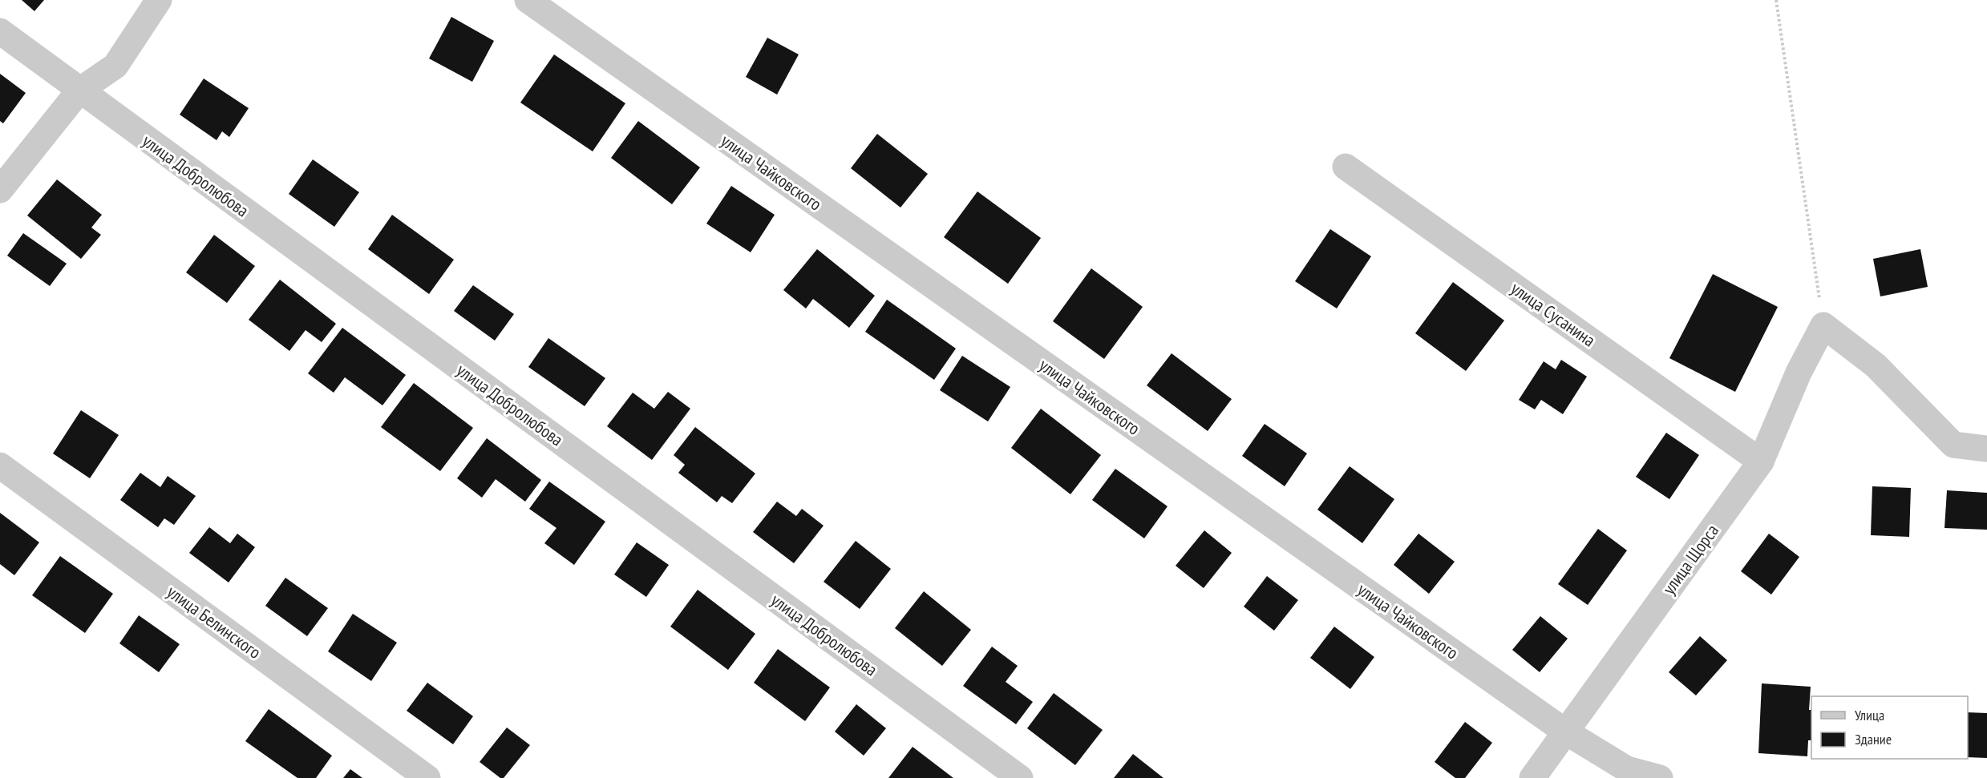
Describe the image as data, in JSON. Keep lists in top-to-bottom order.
{
  "streets": {
    "street": [
      "улица Чайковского",
      "улица Добролюбова",
      "улица Сусанина",
      "улица Щорса",
      "улица Белинского"
    ]
  },
  "crossings": [
    ["улица Чайковского", "улица Щорса"],
    ["улица Сусанина", "улица Щорса"]
  ],
  "legend": ["Улица", "Здание"]
}
